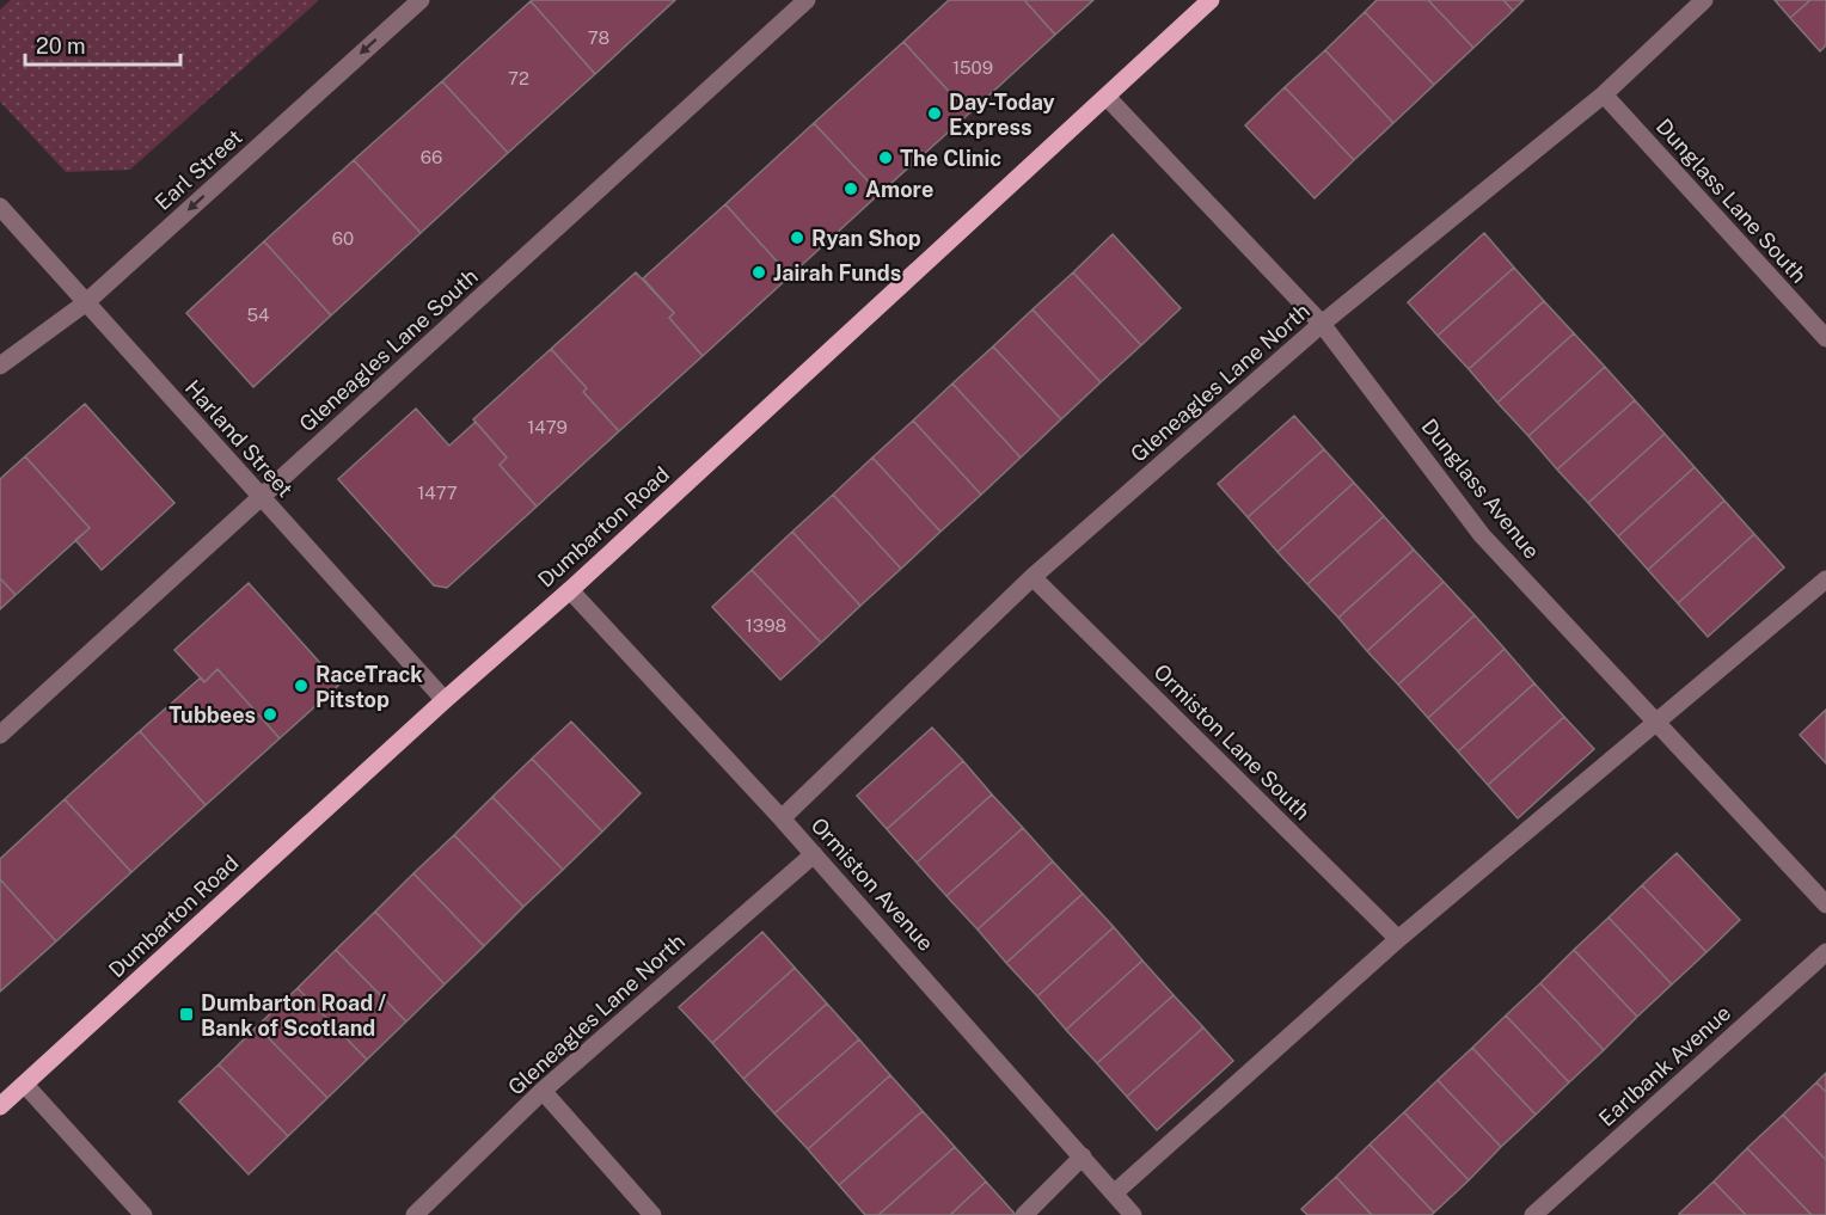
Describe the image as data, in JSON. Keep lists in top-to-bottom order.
{
  "streets": {
    "main road": ["Dumbarton Road"],
    "street": [
      "Earl Street",
      "Dunglass Lane South",
      "Gleneagles Lane South",
      "Gleneagles Lane North",
      "Harland Street",
      "Dunglass Avenue",
      "Ormiston Lane South",
      "Ormiston Avenue",
      "Earlbank Avenue"
    ]
  },
  "crossings": [
    ["Earl Street", "Harland Street"],
    ["Dunglass Lane South", "Gleneagles Lane North"],
    ["Gleneagles Lane South", "Harland Street"],
    ["Gleneagles Lane North", "Dunglass Avenue"],
    ["Gleneagles Lane North", "Ormiston Lane South"],
    ["Gleneagles Lane North", "Ormiston Avenue"],
    ["Harland Street", "Dumbarton Road"],
    ["Dunglass Avenue", "Dumbarton Road"],
    ["Dumbarton Road", "Ormiston Avenue"]
  ],
  "one_way": ["Earl Street"],
  "places": {
    "other": [
      "Day-Today Express",
      "The Clinic",
      "Amore",
      "Ryan Shop",
      "Jairah Funds",
      "RaceTrack Pitstop",
      "Tubbees"
    ],
    "transit": ["Dumbarton Road / Bank of Scotland"]
  },
  "house_numbers": [
    "78",
    "1509",
    "72",
    "66",
    "60",
    "54",
    "1479",
    "1477",
    "1398"
  ],
  "scale_bar": "20 m"
}
